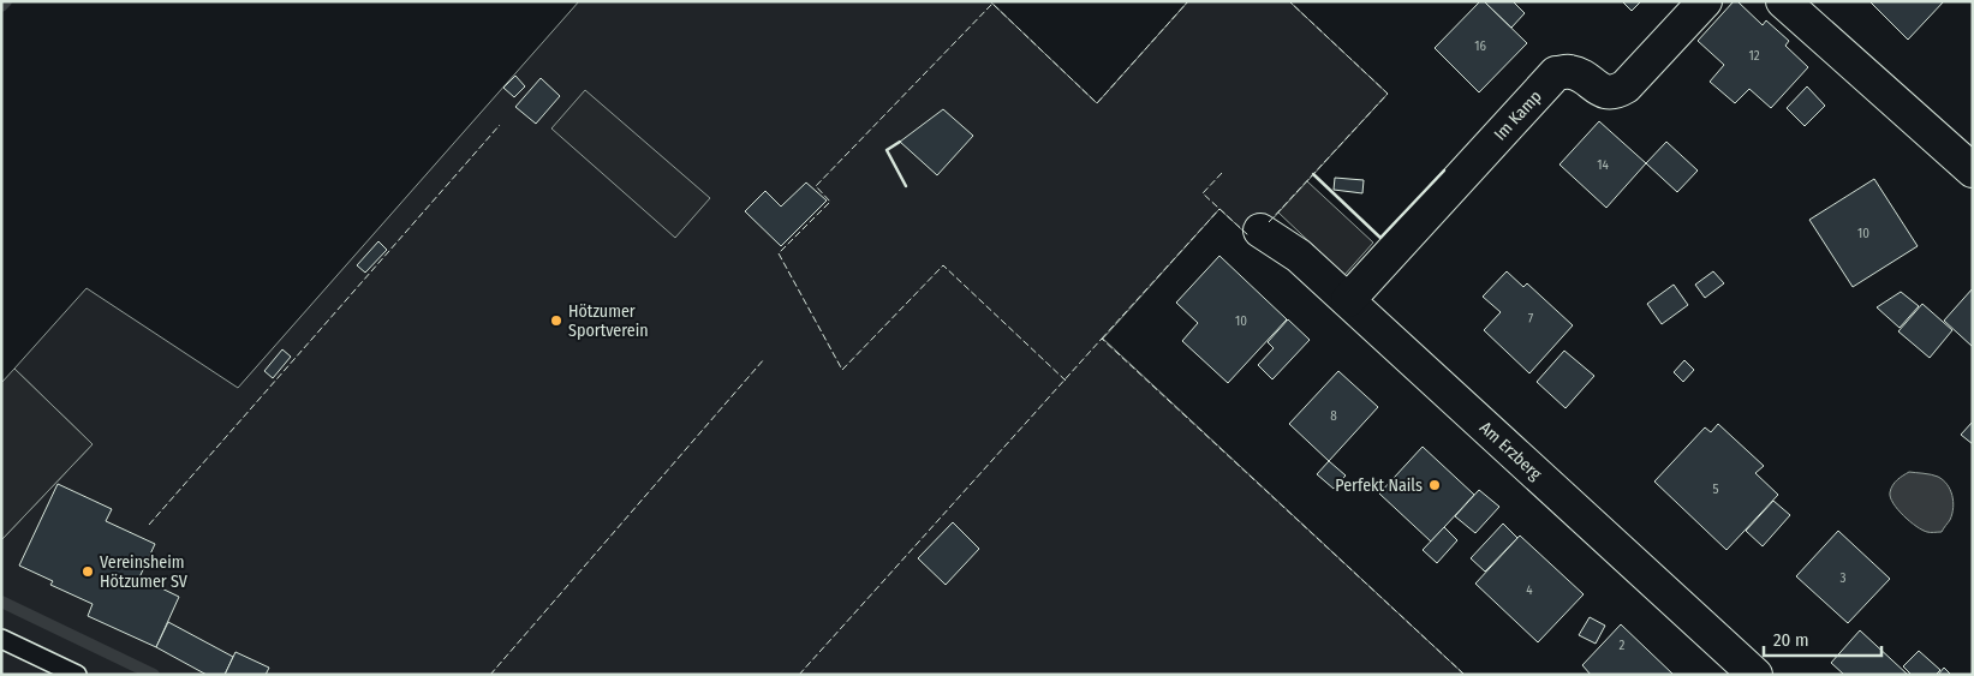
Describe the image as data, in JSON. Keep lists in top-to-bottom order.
{
  "streets": {
    "street": ["Im Kamp", "Am Erzberg"]
  },
  "crossings": [
    ["Im Kamp", "Am Erzberg"]
  ],
  "places": ["Hötzumer Sportverein", "Perfekt Nails", "Vereinsheim Hötzumer SV"],
  "house_numbers": [
    "16",
    "12",
    "14",
    "10",
    "7",
    "10",
    "8",
    "5",
    "3",
    "4",
    "2"
  ],
  "scale_bar": "20 m"
}
